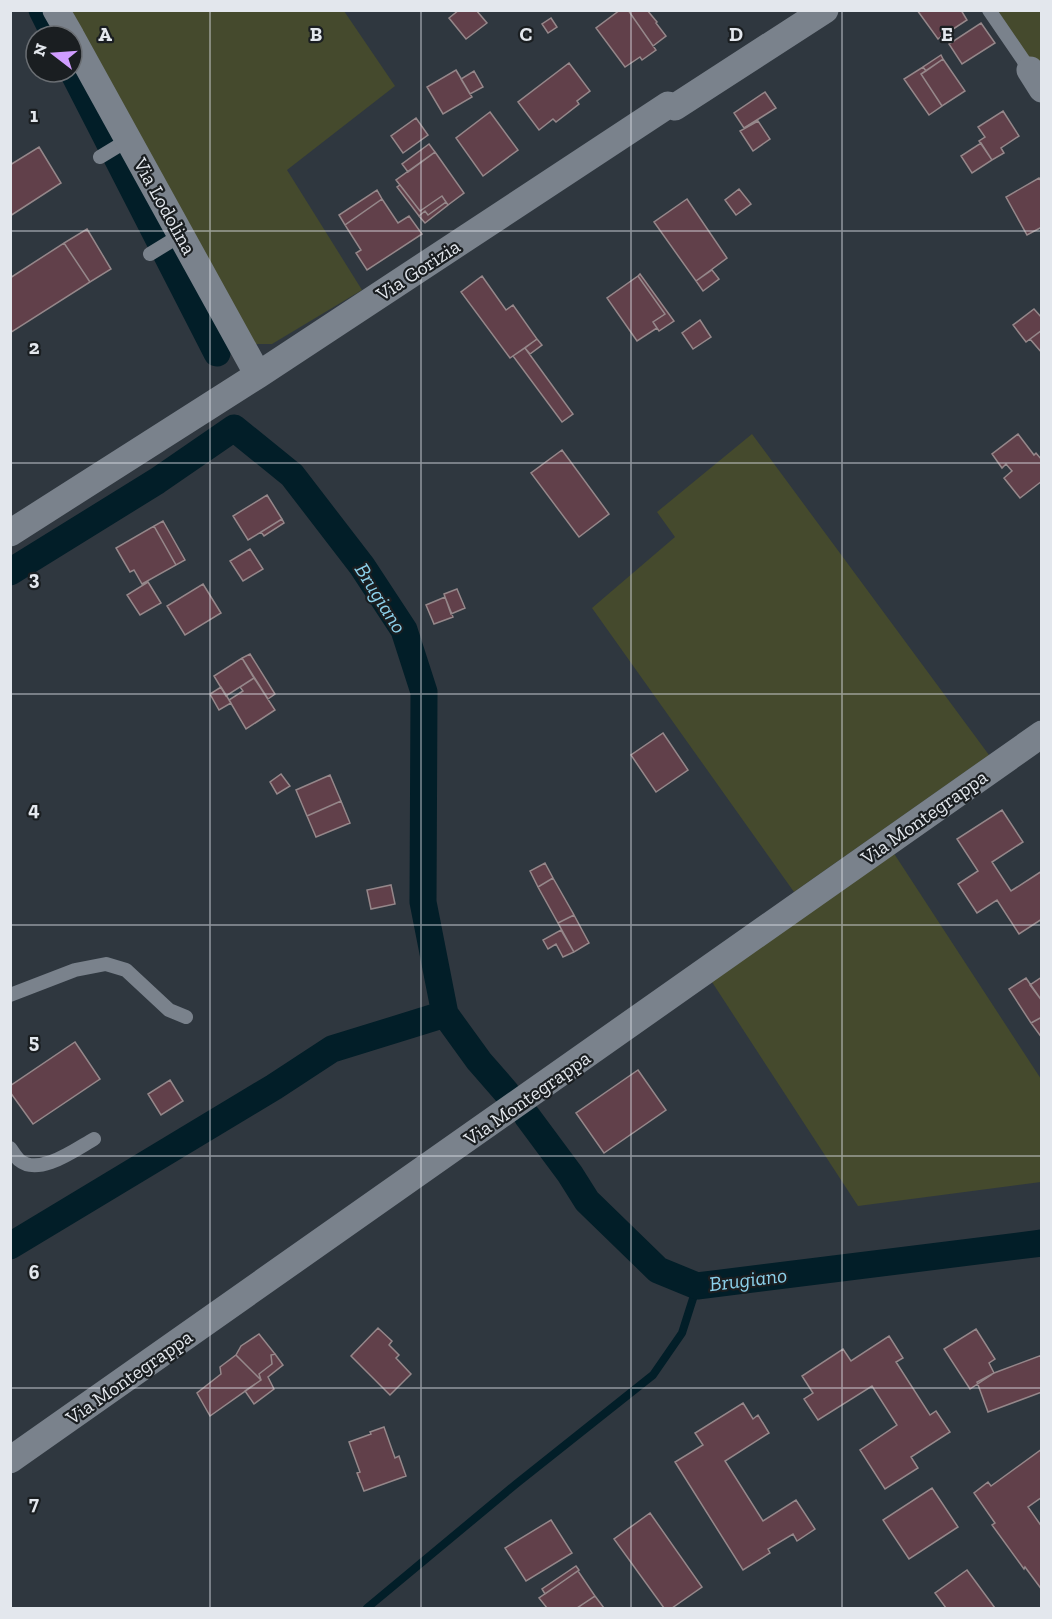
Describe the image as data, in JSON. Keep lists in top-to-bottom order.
{
  "streets": {
    "street": ["Via Lodolina", "Via Gorizia", "Via Montegrappa"]
  },
  "crossings": [
    ["Via Lodolina", "Via Gorizia"]
  ],
  "water": ["Brugiano"],
  "north": "left",
  "grid": {
    "columns": [
      "A",
      "B",
      "C",
      "D",
      "E"
    ],
    "rows": [
      "1",
      "2",
      "3",
      "4",
      "5",
      "6",
      "7"
    ]
  }
}
